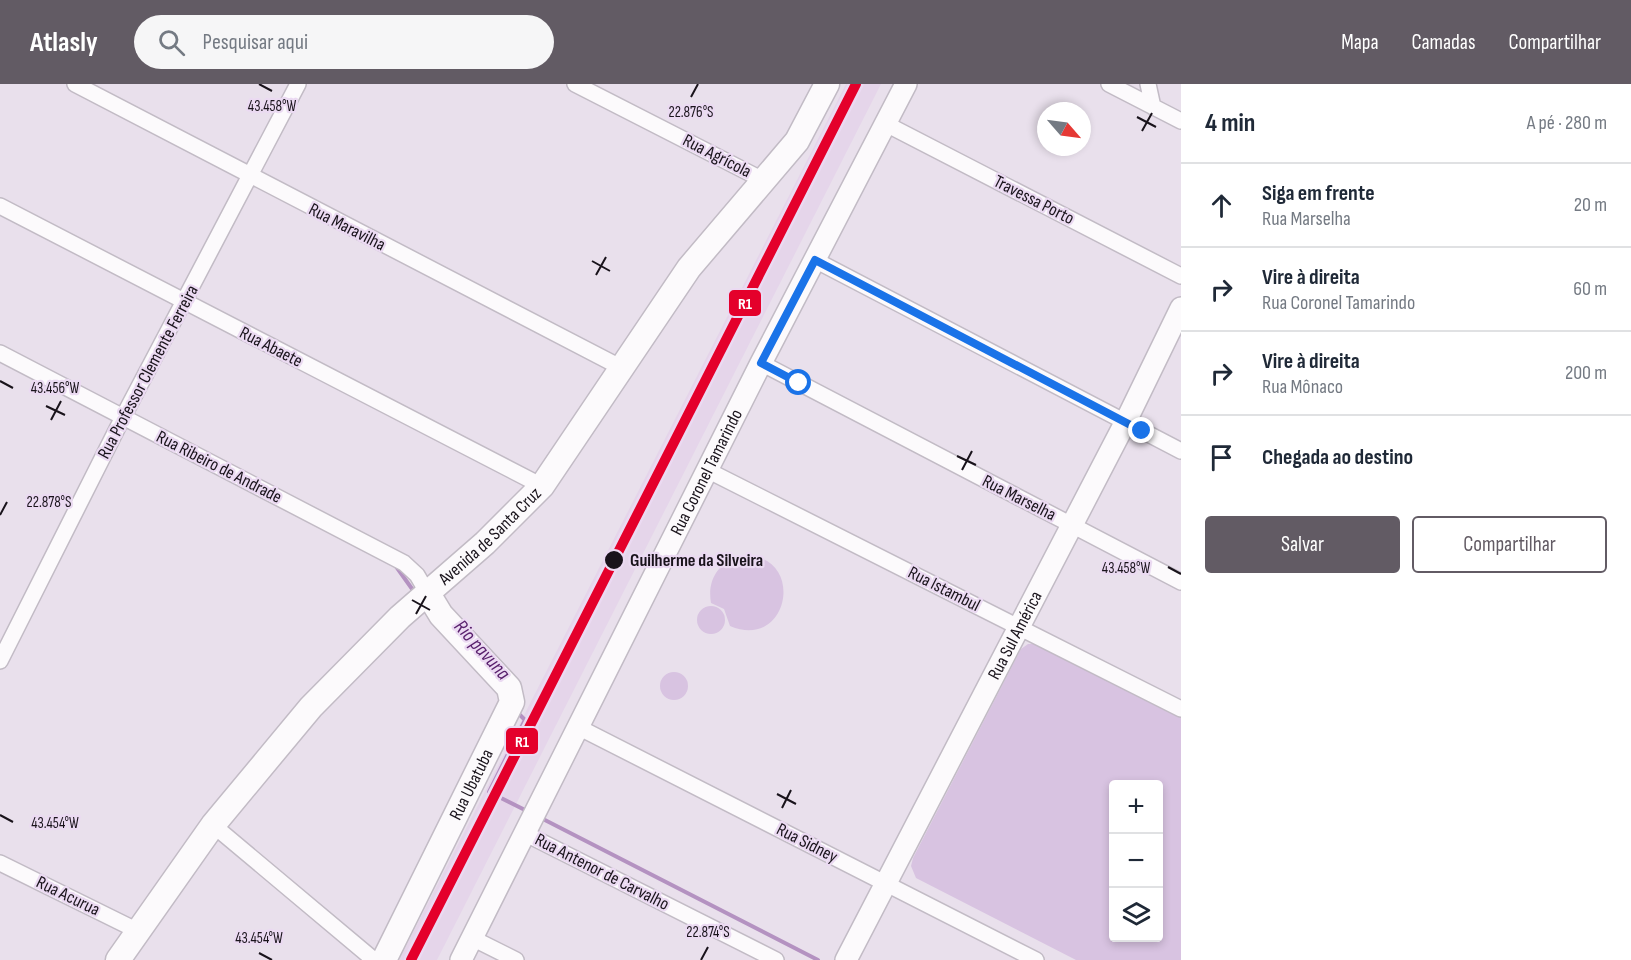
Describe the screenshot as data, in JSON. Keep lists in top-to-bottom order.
{
  "streets": {
    "main road": [
      "Rua Coronel Tamarindo",
      "Avenida de Santa Cruz",
      "Rua Sul América",
      "Rua Ubatuba"
    ],
    "street": [
      "Rua Agrícola",
      "Travessa Porto",
      "Rua Maravilha",
      "Rua Abaete",
      "Rua Professor Clemente Ferreira",
      "Rua Ribeiro de Andrade",
      "Rua Marselha",
      "Rua Istambul",
      "Rua Sidney",
      "Rua Antenor de Carvalho",
      "Rua Acurua"
    ]
  },
  "crossings": [
    ["Rua Agrícola", "Avenida de Santa Cruz"],
    ["Travessa Porto", "Rua Coronel Tamarindo"],
    ["Rua Maravilha", "Rua Professor Clemente Ferreira"],
    ["Rua Maravilha", "Avenida de Santa Cruz"],
    ["Rua Abaete", "Rua Professor Clemente Ferreira"],
    ["Rua Abaete", "Avenida de Santa Cruz"],
    ["Rua Professor Clemente Ferreira", "Rua Ribeiro de Andrade"],
    ["Rua Ribeiro de Andrade", "Avenida de Santa Cruz"],
    ["Rua Ribeiro de Andrade", "Rua Ubatuba"],
    ["Rua Coronel Tamarindo", "Rua Marselha"],
    ["Rua Coronel Tamarindo", "Rua Istambul"],
    ["Rua Coronel Tamarindo", "Rua Sidney"],
    ["Rua Coronel Tamarindo", "Rua Antenor de Carvalho"],
    ["Rua Marselha", "Rua Sul América"],
    ["Avenida de Santa Cruz", "Rua Ubatuba"],
    ["Avenida de Santa Cruz", "Rua Acurua"],
    ["Rua Istambul", "Rua Sul América"],
    ["Rua Sul América", "Rua Sidney"]
  ],
  "water": ["Rio pavuna"],
  "places": ["Guilherme da Silveira"],
  "lines": ["transit line R1"],
  "north": "bottom right",
  "page": {
    "header": "Atlasly",
    "search": "Pesquisar aqui",
    "nav": ["Mapa", "Camadas", "Compartilhar"],
    "heading": ["4 min", "A pé · 280 m"],
    "list": [
      ["Siga em frente", "Rua Marselha", "20 m"],
      ["Vire à direita", "Rua Coronel Tamarindo", "60 m"],
      ["Vire à direita", "Rua Mônaco", "200 m"],
      "Chegada ao destino"
    ],
    "buttons": ["Salvar", "Compartilhar"],
    "map_buttons": ["+", "−"]
  },
  "coordinates": [
    "43.458°W",
    "22.876°S",
    "43.456°W",
    "22.878°S",
    "43.454°W",
    "22.874°S"
  ]
}
